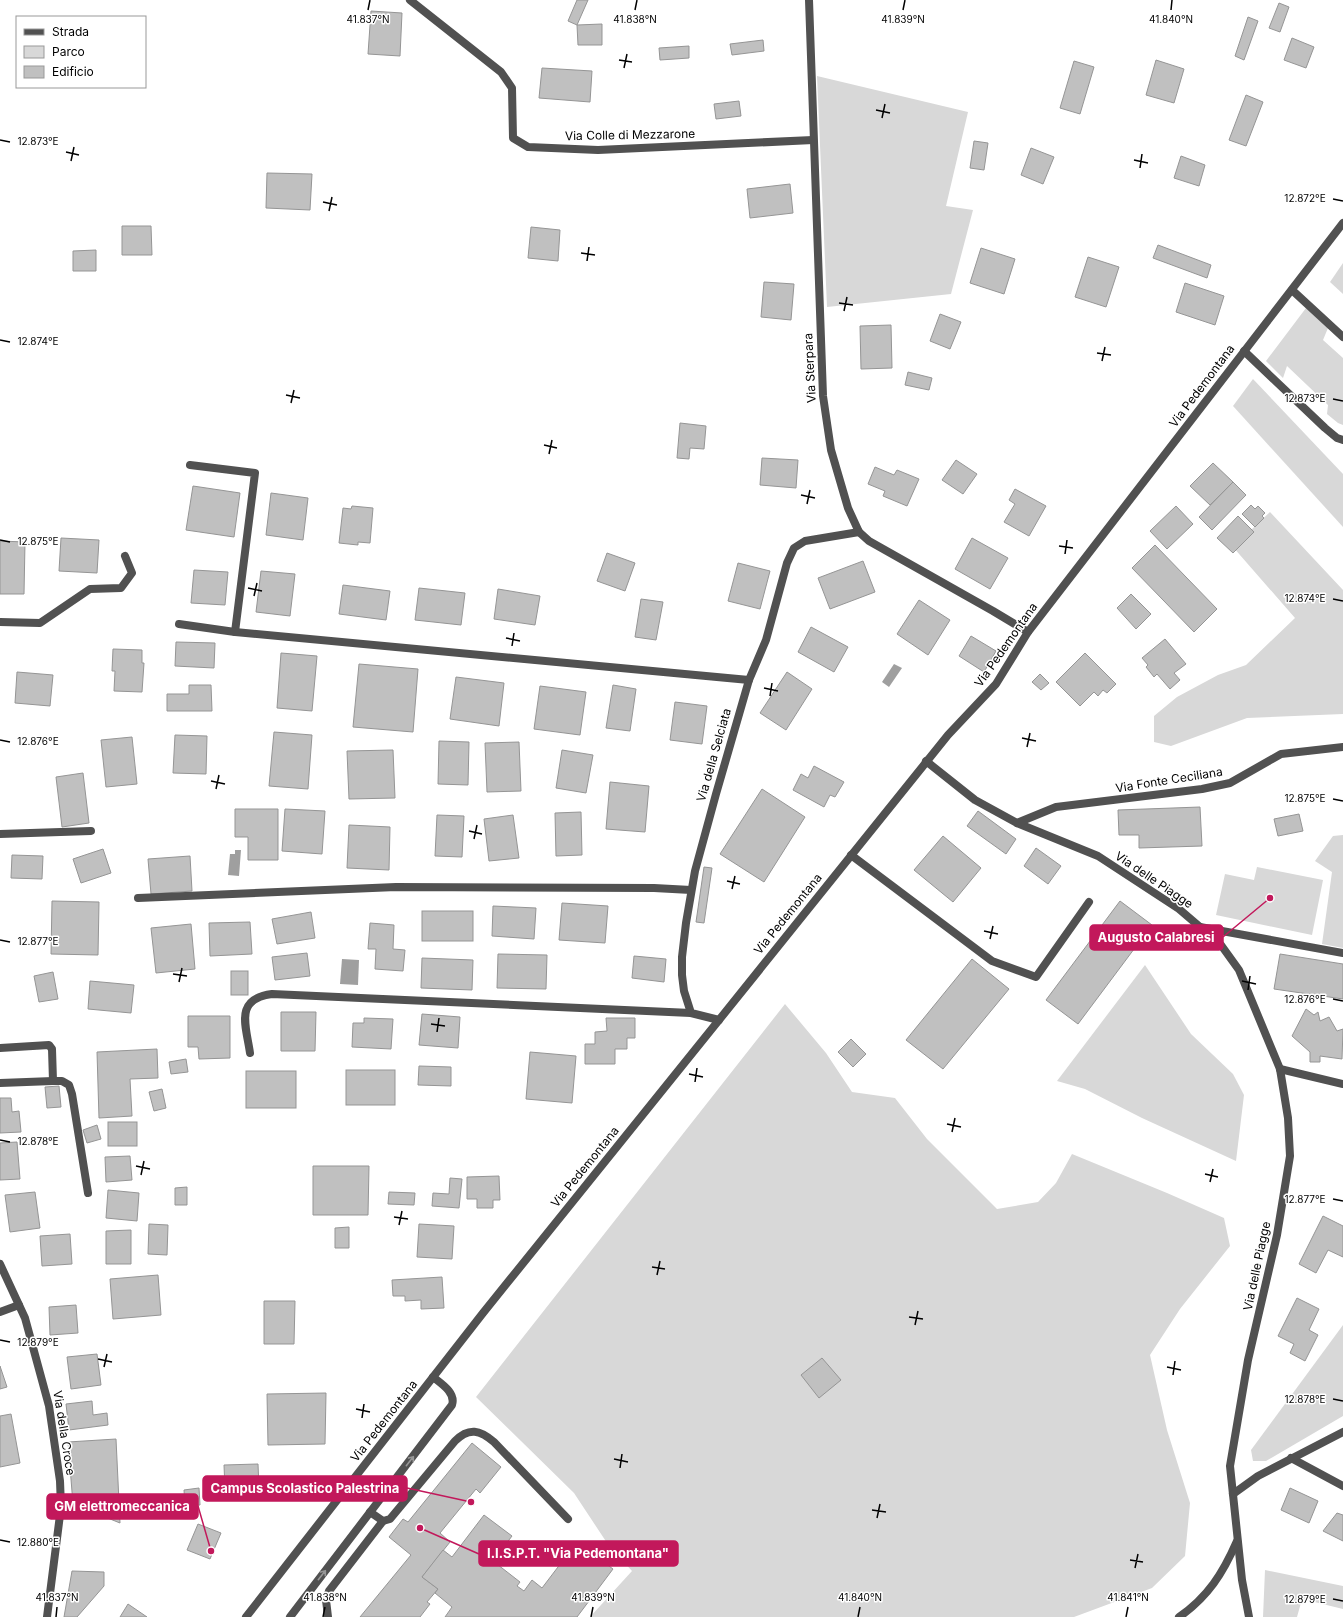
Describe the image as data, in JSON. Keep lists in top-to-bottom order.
{
  "streets": {
    "street": [
      "Via Colle di Mezzarone",
      "Via Sterpara",
      "Via Pedemontana",
      "Via della Selciata",
      "Via Fonte Ceciliana",
      "Via delle Piagge",
      "Via della Croce"
    ]
  },
  "crossings": [
    ["Via Colle di Mezzarone", "Via Sterpara"],
    ["Via Sterpara", "Via Pedemontana"],
    ["Via Sterpara", "Via della Selciata"],
    ["Via Pedemontana", "Via delle Piagge"],
    ["Via Fonte Ceciliana", "Via delle Piagge"]
  ],
  "places": [
    "Augusto Calabresi",
    "Campus Scolastico Palestrina",
    "I.I.S.P.T. \"Via Pedemontana\"",
    "GM elettromeccanica"
  ],
  "legend": ["Strada", "Parco", "Edificio"],
  "coordinates": [
    "41.837°N",
    "41.838°N",
    "41.839°N",
    "41.840°N",
    "12.873°E",
    "12.872°E",
    "12.874°E",
    "12.875°E",
    "12.876°E",
    "12.877°E",
    "12.878°E",
    "12.879°E",
    "12.880°E",
    "41.841°N"
  ]
}
